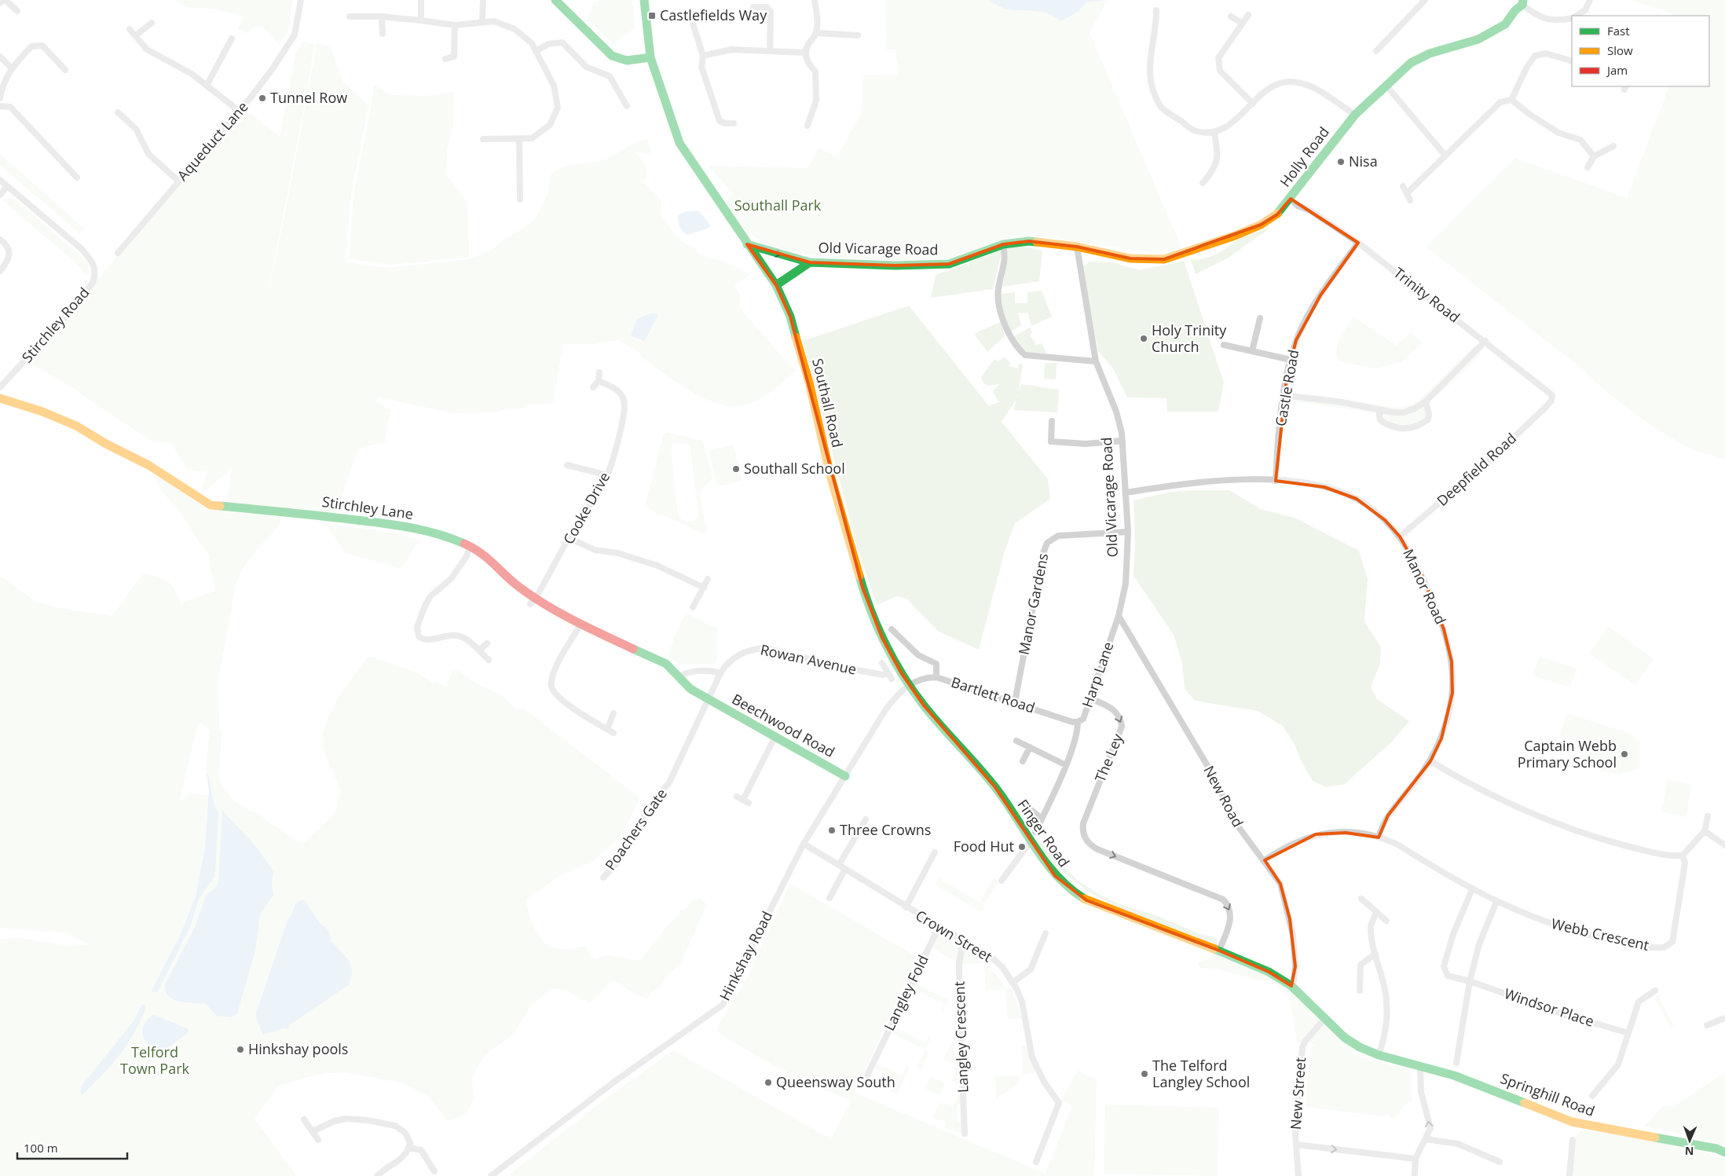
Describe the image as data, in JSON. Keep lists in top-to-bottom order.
{
  "streets": {
    "street": [
      "Aqueduct Lane",
      "Holly Road",
      "Old Vicarage Road",
      "Trinity Road",
      "Stirchley Road",
      "Castle Road",
      "Southall Road",
      "Deepfield Road",
      "Stirchley Lane",
      "Cooke Drive",
      "Manor Road",
      "Manor Gardens",
      "Rowan Avenue",
      "Harp Lane",
      "Bartlett Road",
      "Beechwood Road",
      "The Ley",
      "New Road",
      "Poachers Gate",
      "Finger Road",
      "Webb Crescent",
      "Crown Street",
      "Hinkshay Road",
      "Langley Fold",
      "Windsor Place",
      "Langley Crescent",
      "New Street",
      "Springhill Road"
    ]
  },
  "crossings": [
    ["Holly Road", "Old Vicarage Road"],
    ["Holly Road", "Trinity Road"],
    ["Old Vicarage Road", "Southall Road"],
    ["Old Vicarage Road", "Manor Road"],
    ["Old Vicarage Road", "Manor Gardens"],
    ["Old Vicarage Road", "Harp Lane"],
    ["Old Vicarage Road", "New Road"],
    ["Trinity Road", "Castle Road"],
    ["Trinity Road", "Deepfield Road"],
    ["Castle Road", "Manor Road"],
    ["Southall Road", "Bartlett Road"],
    ["Southall Road", "Finger Road"],
    ["Southall Road", "Hinkshay Road"],
    ["Deepfield Road", "Manor Road"],
    ["Stirchley Lane", "Cooke Drive"],
    ["Stirchley Lane", "Rowan Avenue"],
    ["Stirchley Lane", "Beechwood Road"],
    ["Stirchley Lane", "Poachers Gate"],
    ["Manor Road", "Webb Crescent"],
    ["Manor Gardens", "Bartlett Road"],
    ["Rowan Avenue", "Beechwood Road"],
    ["Rowan Avenue", "Poachers Gate"],
    ["Harp Lane", "Bartlett Road"],
    ["Harp Lane", "The Ley"],
    ["Harp Lane", "New Road"],
    ["Bartlett Road", "Finger Road"],
    ["Bartlett Road", "Hinkshay Road"],
    ["Beechwood Road", "Poachers Gate"],
    ["Beechwood Road", "Hinkshay Road"],
    ["The Ley", "Finger Road"],
    ["New Road", "Finger Road"],
    ["New Road", "Webb Crescent"],
    ["Finger Road", "Hinkshay Road"],
    ["Finger Road", "New Street"],
    ["Finger Road", "Springhill Road"],
    ["Webb Crescent", "Windsor Place"],
    ["Crown Street", "Hinkshay Road"],
    ["Crown Street", "Langley Fold"],
    ["Crown Street", "Langley Crescent"],
    ["New Street", "Springhill Road"]
  ],
  "parks": ["Southall Park", "Telford Town Park"],
  "places": {
    "transit": ["Castlefields Way"],
    "other": [
      "Tunnel Row",
      "Nisa",
      "Holy Trinity Church",
      "Southall School",
      "Captain Webb Primary School",
      "Three Crowns",
      "Food Hut",
      "Hinkshay pools",
      "The Telford Langley School",
      "Queensway South"
    ]
  },
  "legend": ["Fast", "Slow", "Jam"],
  "scale_bar": "100 m",
  "north": "bottom"
}
